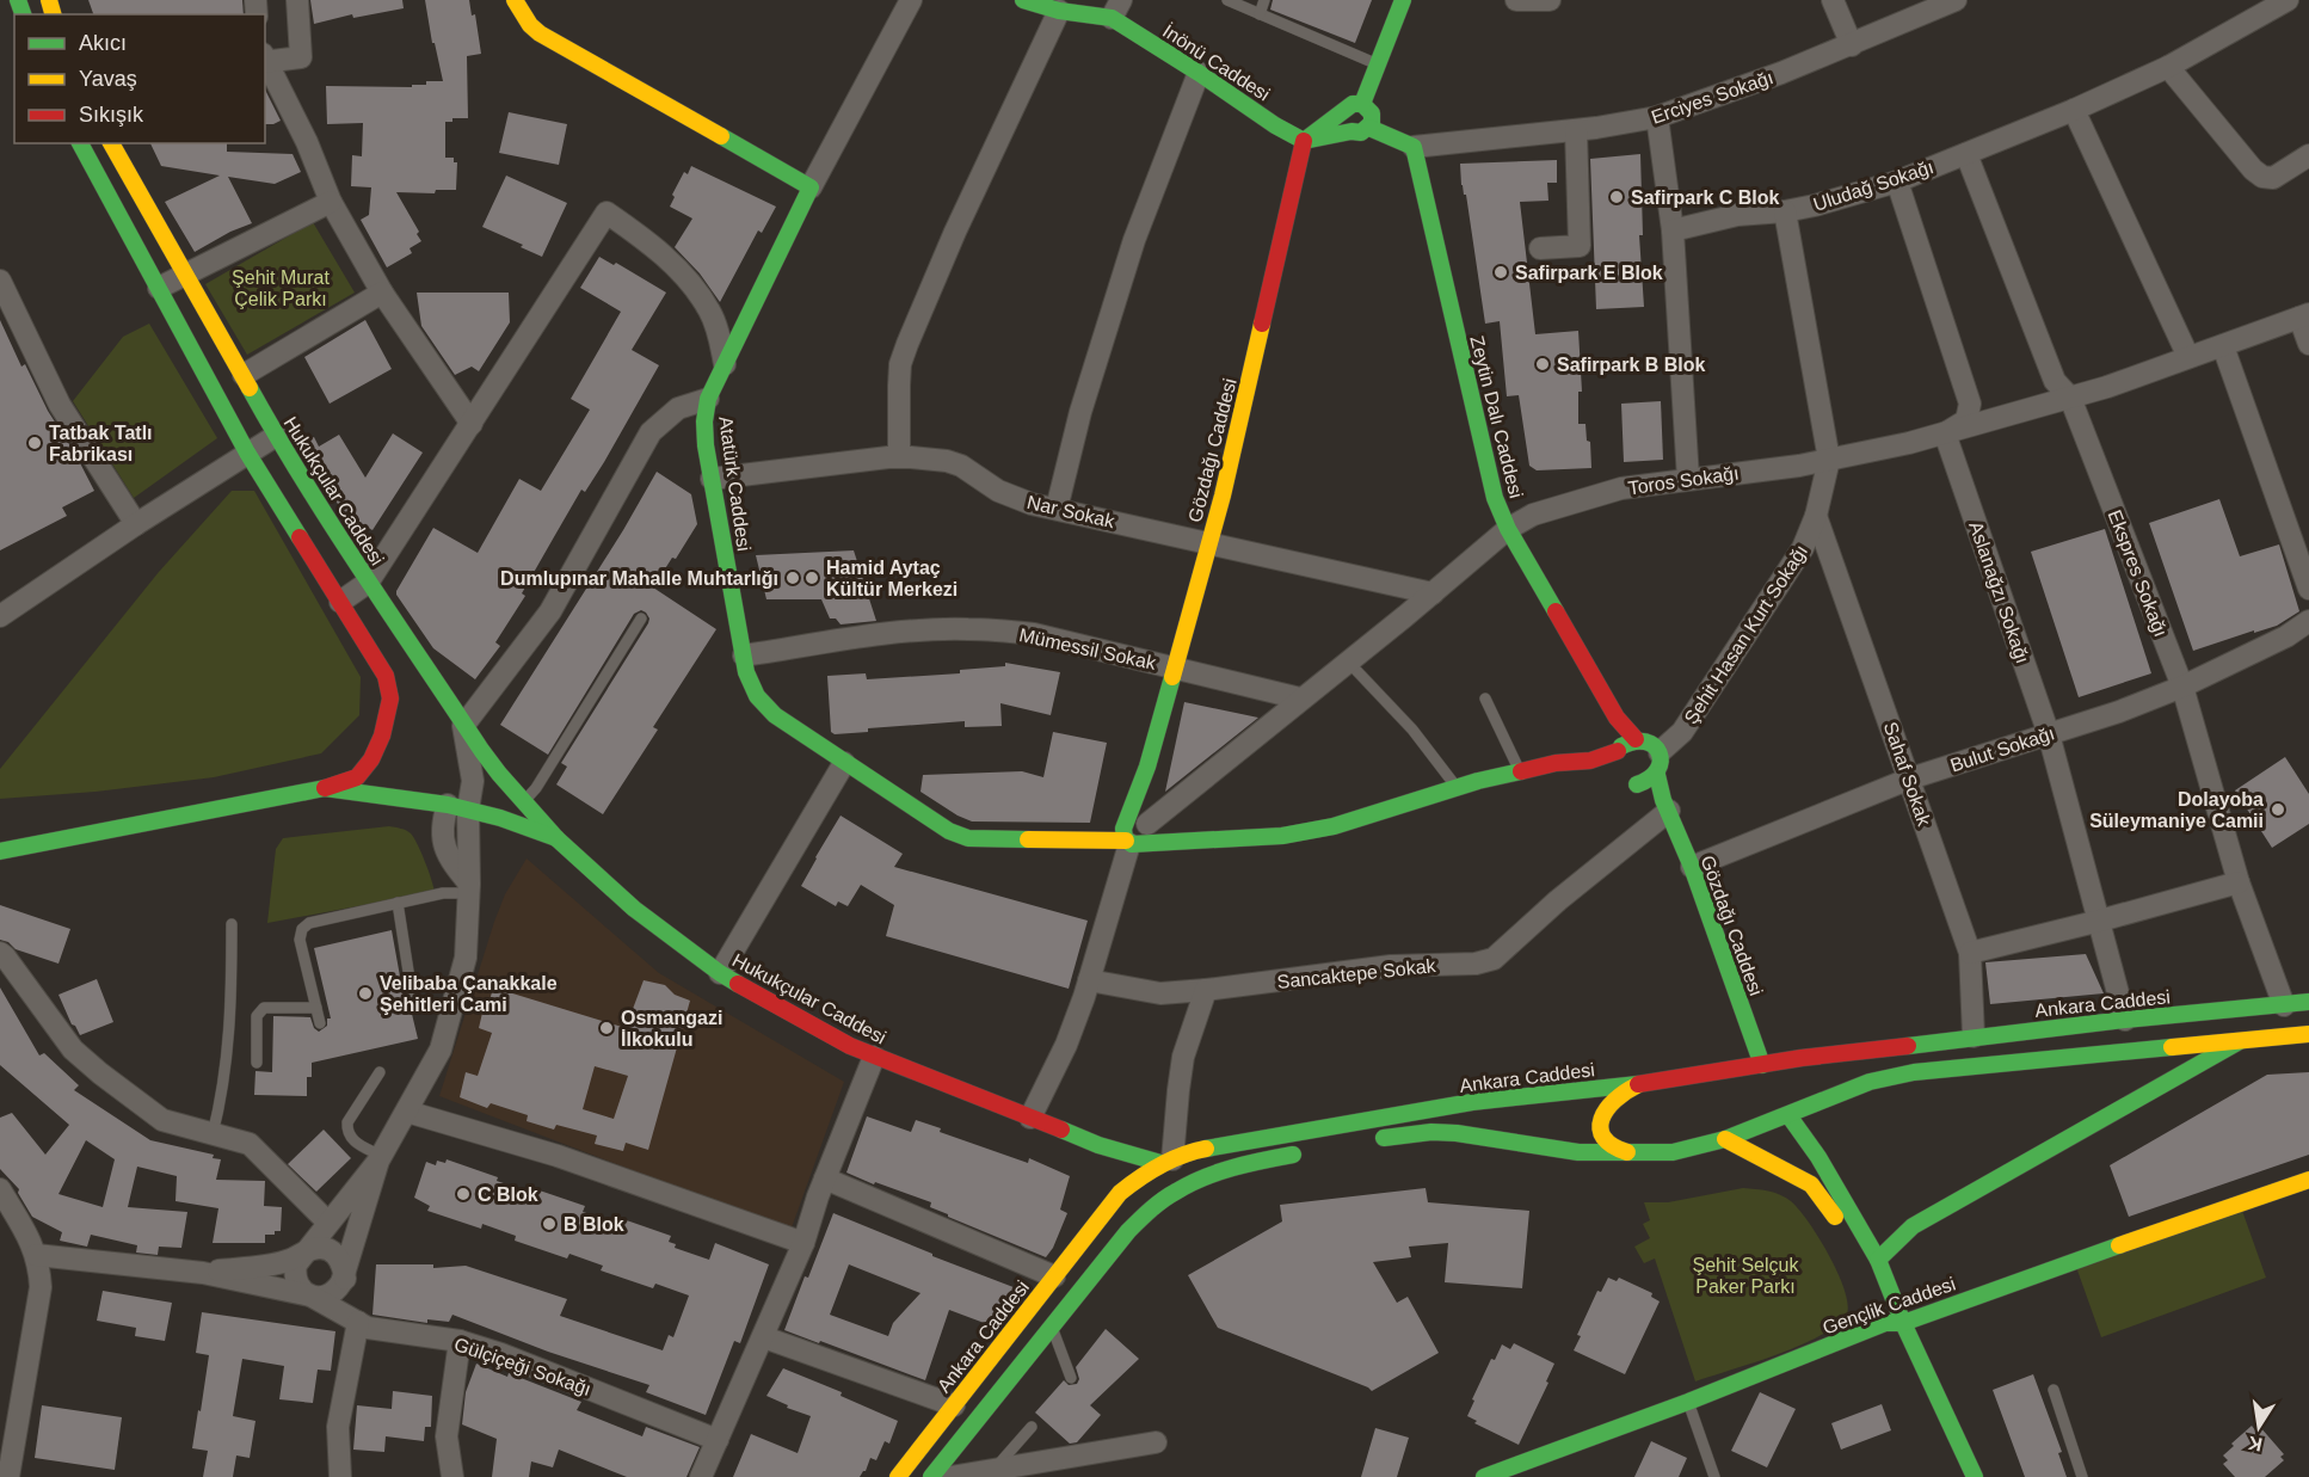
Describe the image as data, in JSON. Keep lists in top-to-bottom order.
{
  "streets": {
    "street": [
      "İnönü Caddesi",
      "Erciyes Sokağı",
      "Uludağ Sokağı",
      "Zeytin Dalı Caddesi",
      "Gözdağı Caddesi",
      "Toros Sokağı",
      "Atatürk Caddesi",
      "Hukukçular Caddesi",
      "Nar Sokak",
      "Ekspres Sokağı",
      "Aslanağzı Sokağı",
      "Şehit Hasan Kurt Sokağı",
      "Mümessil Sokak",
      "Bulut Sokağı",
      "Sahaf Sokak",
      "Sancaktepe Sokak",
      "Ankara Caddesi",
      "Gençlik Caddesi",
      "Gülçiçeği Sokağı"
    ]
  },
  "crossings": [
    ["İnönü Caddesi", "Gözdağı Caddesi"],
    ["Erciyes Sokağı", "Zeytin Dalı Caddesi"],
    ["Uludağ Sokağı", "Ekspres Sokağı"],
    ["Uludağ Sokağı", "Şehit Hasan Kurt Sokağı"],
    ["Zeytin Dalı Caddesi", "Toros Sokağı"],
    ["Gözdağı Caddesi", "Toros Sokağı"],
    ["Gözdağı Caddesi", "Atatürk Caddesi"],
    ["Gözdağı Caddesi", "Nar Sokak"],
    ["Gözdağı Caddesi", "Şehit Hasan Kurt Sokağı"],
    ["Gözdağı Caddesi", "Mümessil Sokak"],
    ["Gözdağı Caddesi", "Bulut Sokağı"],
    ["Gözdağı Caddesi", "Sancaktepe Sokak"],
    ["Gözdağı Caddesi", "Ankara Caddesi"],
    ["Toros Sokağı", "Atatürk Caddesi"],
    ["Toros Sokağı", "Nar Sokak"],
    ["Toros Sokağı", "Ekspres Sokağı"],
    ["Toros Sokağı", "Aslanağzı Sokağı"],
    ["Toros Sokağı", "Şehit Hasan Kurt Sokağı"],
    ["Toros Sokağı", "Mümessil Sokak"],
    ["Atatürk Caddesi", "Nar Sokak"],
    ["Atatürk Caddesi", "Mümessil Sokak"],
    ["Hukukçular Caddesi", "Ankara Caddesi"],
    ["Ekspres Sokağı", "Bulut Sokağı"],
    ["Ekspres Sokağı", "Ankara Caddesi"],
    ["Aslanağzı Sokağı", "Bulut Sokağı"],
    ["Aslanağzı Sokağı", "Ankara Caddesi"],
    ["Şehit Hasan Kurt Sokağı", "Sahaf Sokak"],
    ["Bulut Sokağı", "Sahaf Sokak"],
    ["Sahaf Sokak", "Ankara Caddesi"]
  ],
  "parks": ["Şehit Murat Çelik Parkı", "Şehit Selçuk Paker Parkı"],
  "places": [
    "Safirpark C Blok",
    "Safirpark E Blok",
    "Safirpark B Blok",
    "Tatbak Tatlı Fabrikası",
    "Dumlupınar Mahalle Muhtarlığı",
    "Hamid Aytaç Kültür Merkezi",
    "Dolayoba Süleymaniye Camii",
    "Velibaba Çanakkale Şehitleri Cami",
    "Osmangazi İlkokulu",
    "C Blok",
    "B Blok"
  ],
  "legend": ["Akıcı", "Yavaş", "Sıkışık"],
  "north": "bottom"
}
